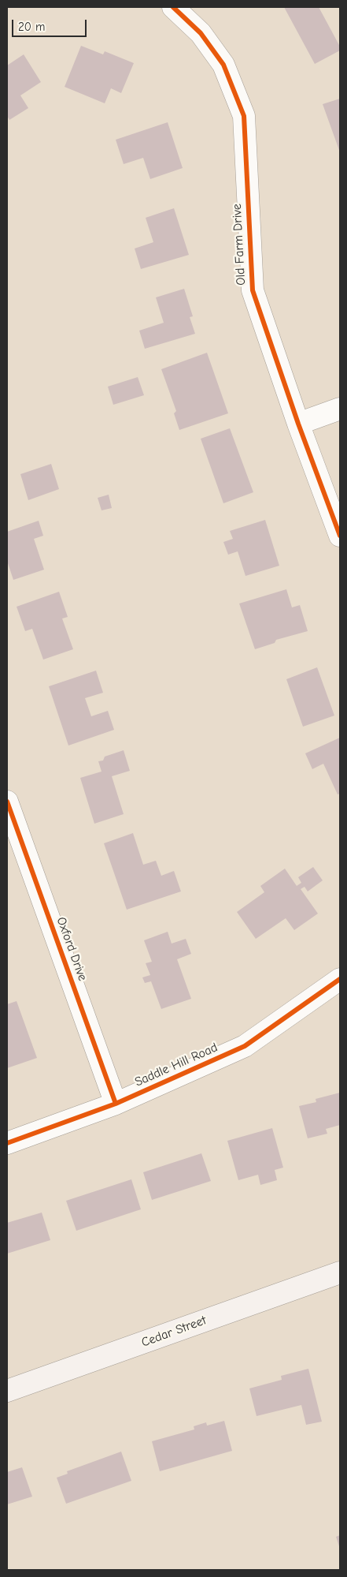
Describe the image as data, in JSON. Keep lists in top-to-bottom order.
{
  "streets": {
    "main road": ["Cedar Street"],
    "street": ["Old Farm Drive", "Oxford Drive", "Saddle Hill Road"]
  },
  "crossings": [
    ["Oxford Drive", "Saddle Hill Road"]
  ],
  "scale_bar": "20 m"
}
